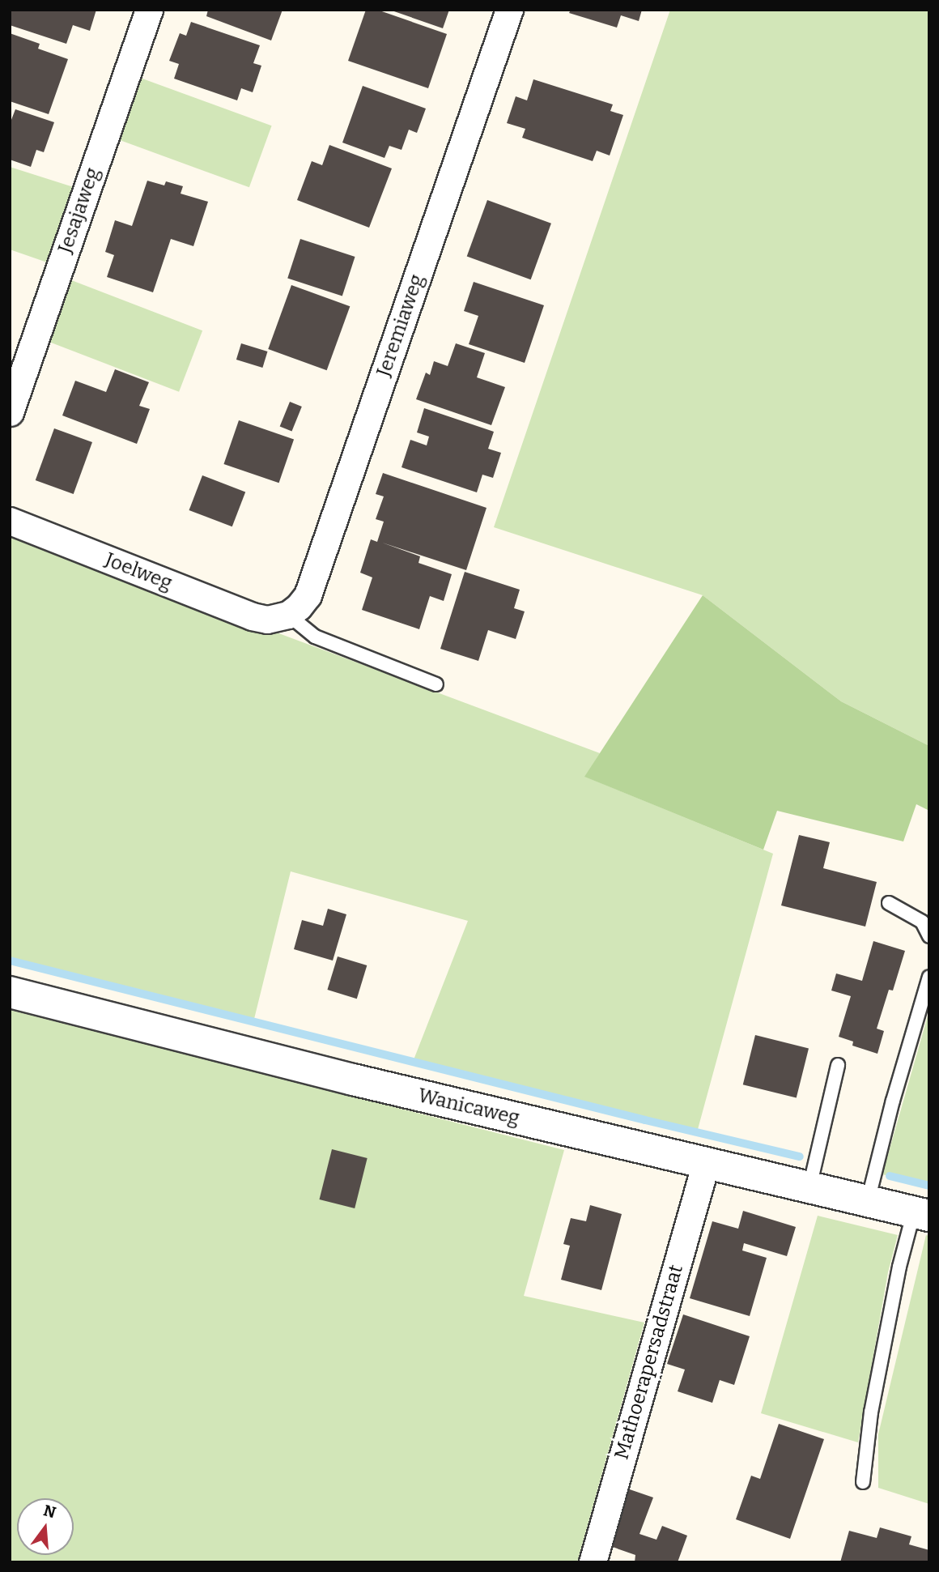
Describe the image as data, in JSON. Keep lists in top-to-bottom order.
{
  "streets": {
    "street": [
      "Jesajaweg",
      "Jeremiaweg",
      "Joelweg",
      "Wanicaweg",
      "Mathoerapersadstraat"
    ]
  },
  "crossings": [
    ["Jeremiaweg", "Joelweg"],
    ["Wanicaweg", "Mathoerapersadstraat"]
  ],
  "north": "top"
}
